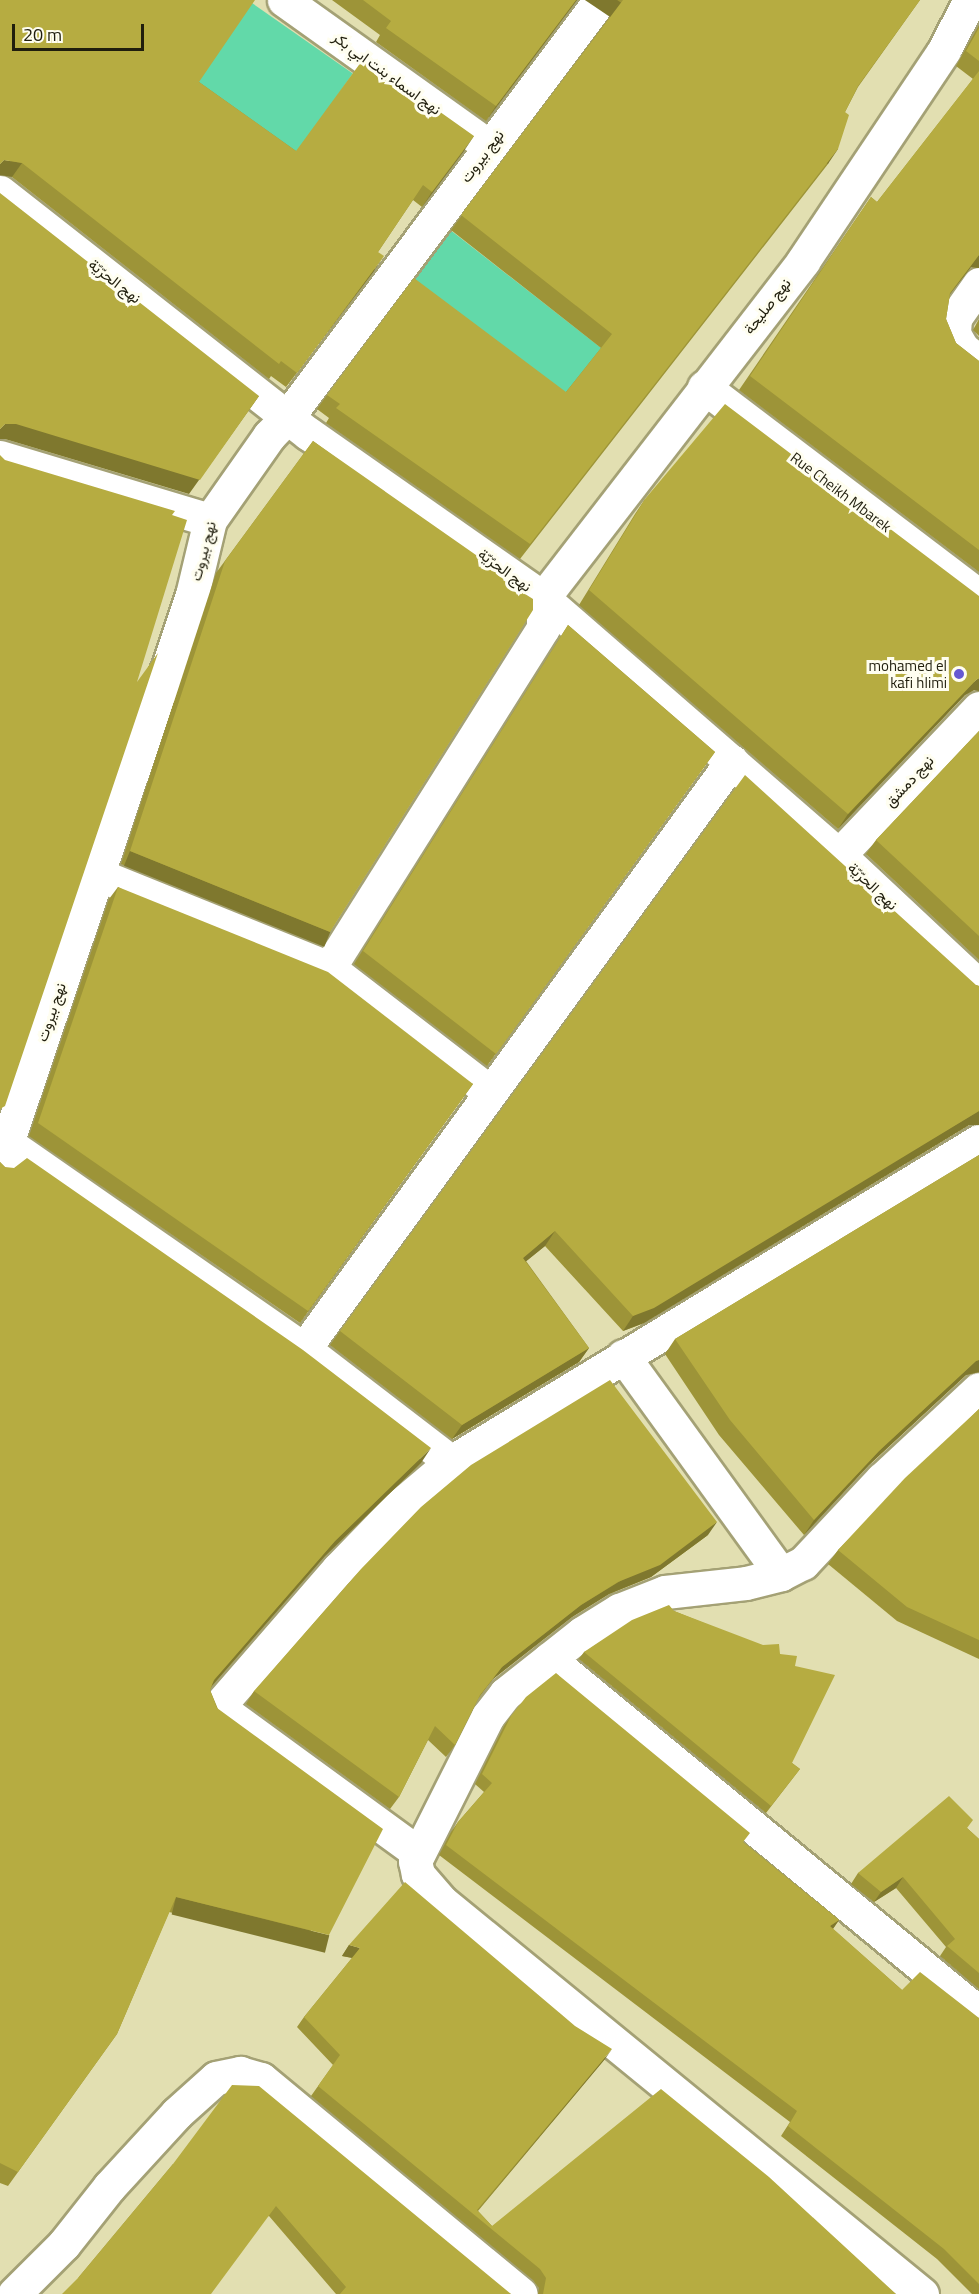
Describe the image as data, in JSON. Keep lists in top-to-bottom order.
{
  "streets": {
    "street": [
      "نهج اسماء بنت ابي بكر",
      "نهج بيروت",
      "نهج الحرّيّة",
      "نهج صليحة",
      "Rue Cheikh Mbarek",
      "نهج دمشق"
    ]
  },
  "crossings": [
    ["نهج اسماء بنت ابي بكر", "نهج بيروت"],
    ["نهج بيروت", "نهج الحرّيّة"],
    ["نهج الحرّيّة", "نهج صليحة"],
    ["نهج الحرّيّة", "نهج دمشق"],
    ["نهج صليحة", "Rue Cheikh Mbarek"]
  ],
  "places": ["mohamed el kafi hlimi"],
  "scale_bar": "20 m"
}
